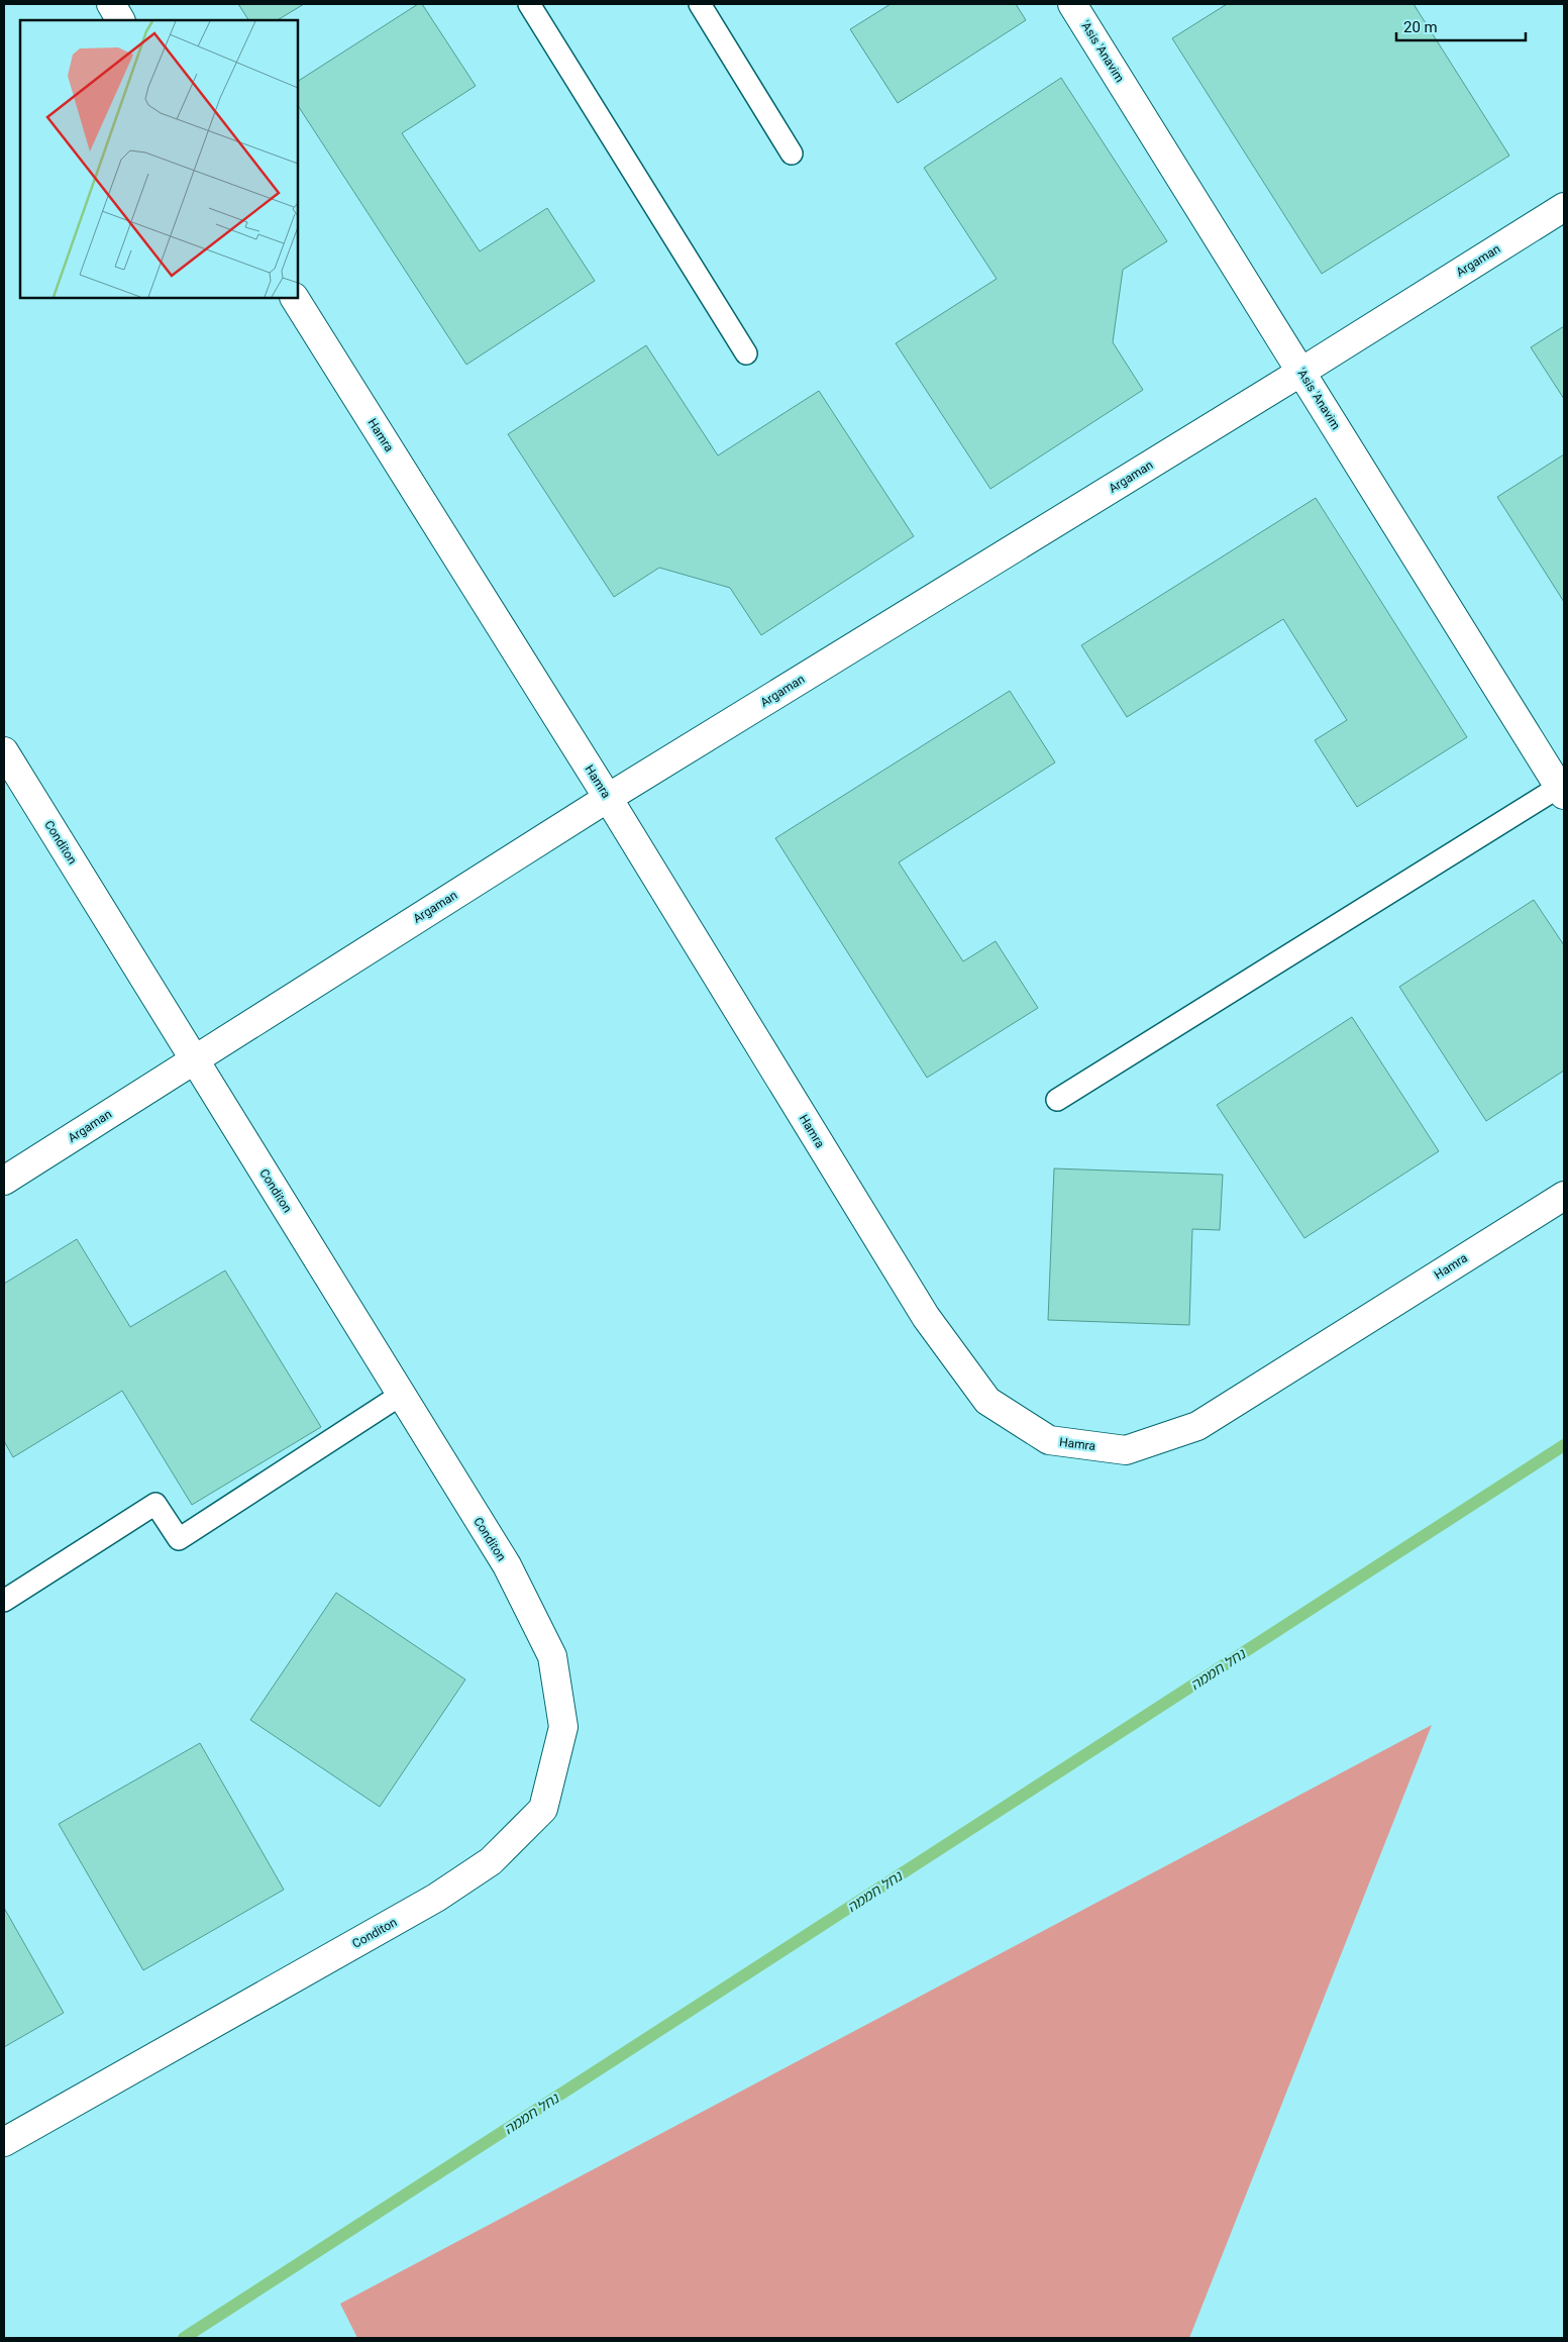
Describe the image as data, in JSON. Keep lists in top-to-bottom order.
{
  "streets": {
    "street": [
      "'Asis 'Anavim",
      "Argaman",
      "Hamra",
      "Conditon"
    ]
  },
  "crossings": [
    ["'Asis 'Anavim", "Argaman"],
    ["Argaman", "Hamra"],
    ["Argaman", "Conditon"]
  ],
  "water": ["נחל חממה"],
  "scale_bar": "20 m"
}
